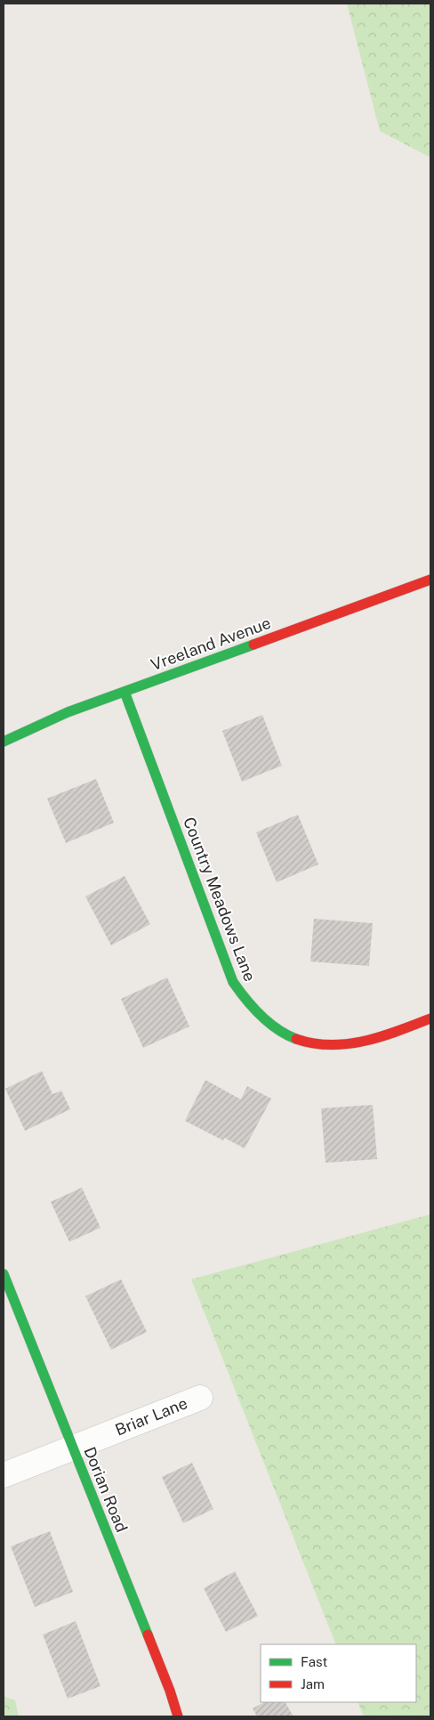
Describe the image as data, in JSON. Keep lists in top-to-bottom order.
{
  "streets": {
    "street": [
      "Vreeland Avenue",
      "Country Meadows Lane",
      "Briar Lane",
      "Dorian Road"
    ]
  },
  "crossings": [
    ["Vreeland Avenue", "Country Meadows Lane"],
    ["Briar Lane", "Dorian Road"]
  ],
  "legend": ["Fast", "Jam"]
}
